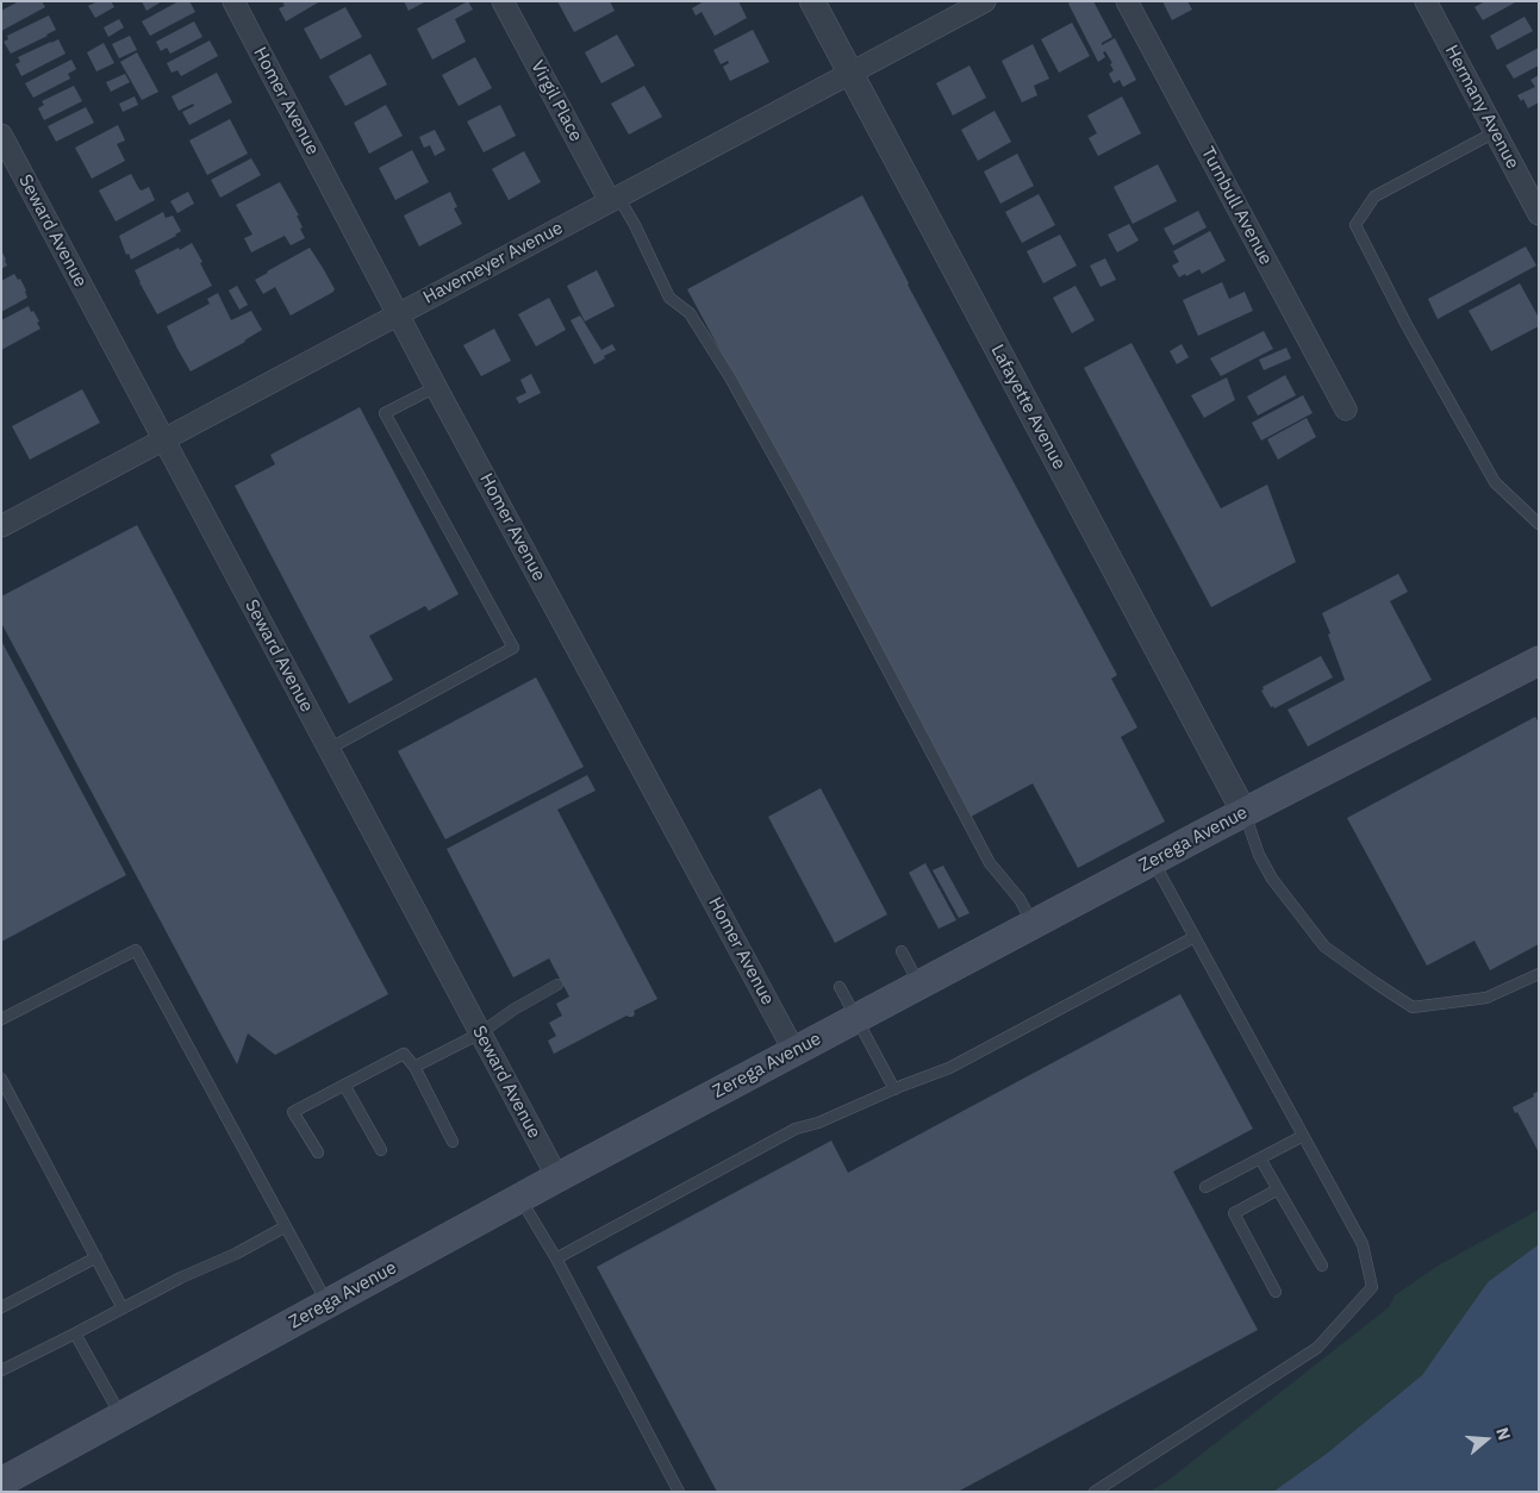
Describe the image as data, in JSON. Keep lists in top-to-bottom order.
{
  "streets": {
    "main road": ["Zerega Avenue"],
    "street": [
      "Homer Avenue",
      "Virgil Place",
      "Hermany Avenue",
      "Turnbull Avenue",
      "Seward Avenue",
      "Havemeyer Avenue",
      "Lafayette Avenue"
    ]
  },
  "crossings": [
    ["Homer Avenue", "Havemeyer Avenue"],
    ["Homer Avenue", "Zerega Avenue"],
    ["Virgil Place", "Havemeyer Avenue"],
    ["Seward Avenue", "Havemeyer Avenue"],
    ["Seward Avenue", "Zerega Avenue"],
    ["Havemeyer Avenue", "Lafayette Avenue"],
    ["Lafayette Avenue", "Zerega Avenue"]
  ],
  "north": "right"
}
